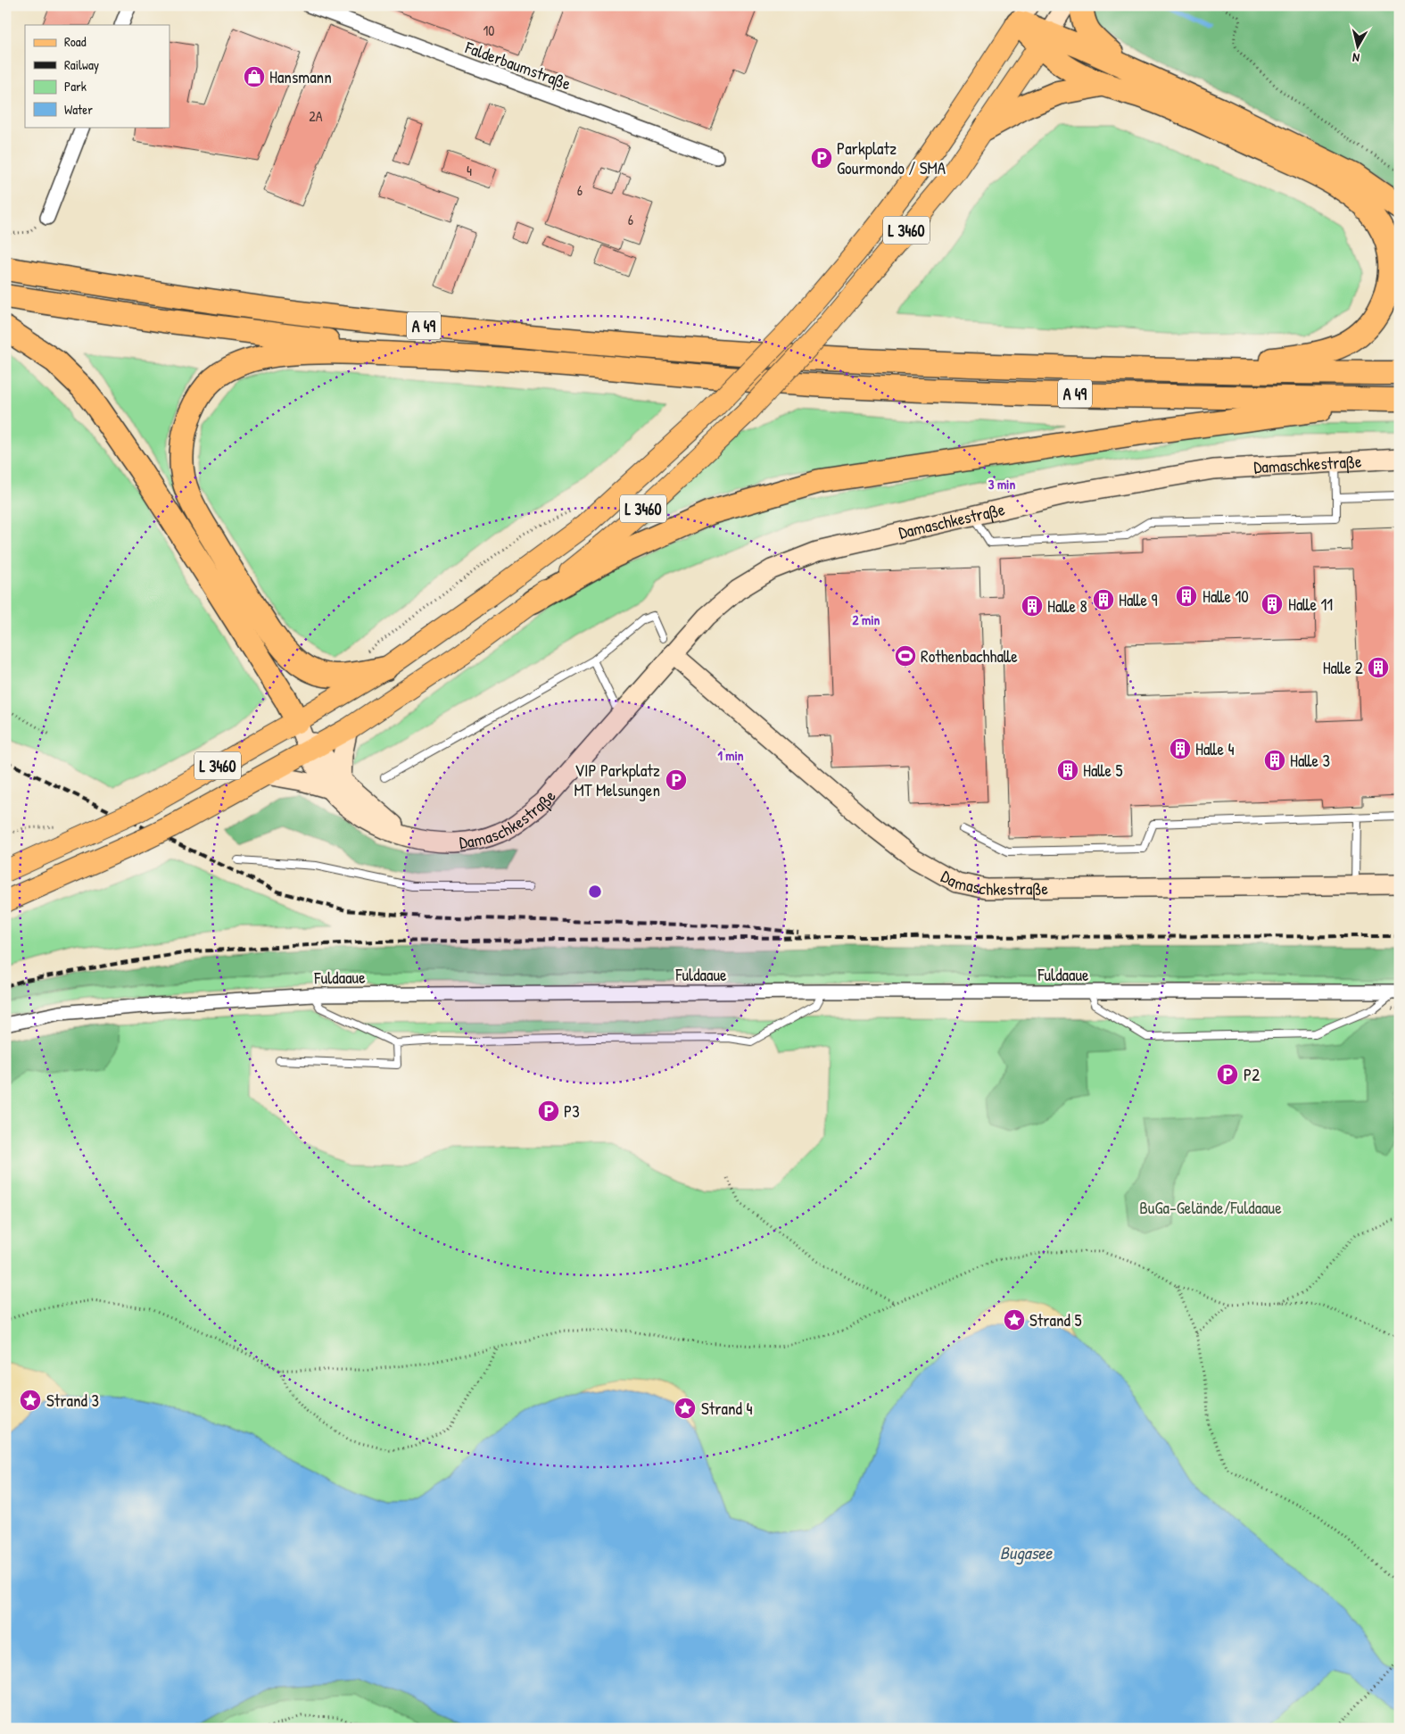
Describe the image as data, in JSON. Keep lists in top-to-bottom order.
{
  "streets": {
    "highway": ["A 49"],
    "main road": ["L 3460"],
    "street": ["Falderbaumstraße", "Damaschkestraße", "Fuldaaue"]
  },
  "crossings": [
    ["L 3460", "Damaschkestraße"]
  ],
  "water": ["Bugasee"],
  "parks": ["BuGa-Gelände/Fuldaaue"],
  "places": {
    "shop": ["Hansmann"],
    "parking": [
      "Parkplatz Gourmondo / SMA",
      "VIP Parkplatz MT Melsungen",
      "P2",
      "P3"
    ],
    "building": [
      "Halle 10",
      "Halle 9",
      "Halle 11",
      "Halle 8",
      "Halle 2",
      "Halle 4",
      "Halle 3",
      "Halle 5"
    ],
    "sports": ["Rothenbachhalle"],
    "place": ["Strand 5", "Strand 3", "Strand 4"]
  },
  "house_numbers": [
    "10",
    "2A",
    "4",
    "6",
    "6"
  ],
  "legend": [
    "Road",
    "Railway",
    "Park",
    "Water"
  ],
  "north": "bottom",
  "rings": ["3 min", "2 min", "1 min"]
}
